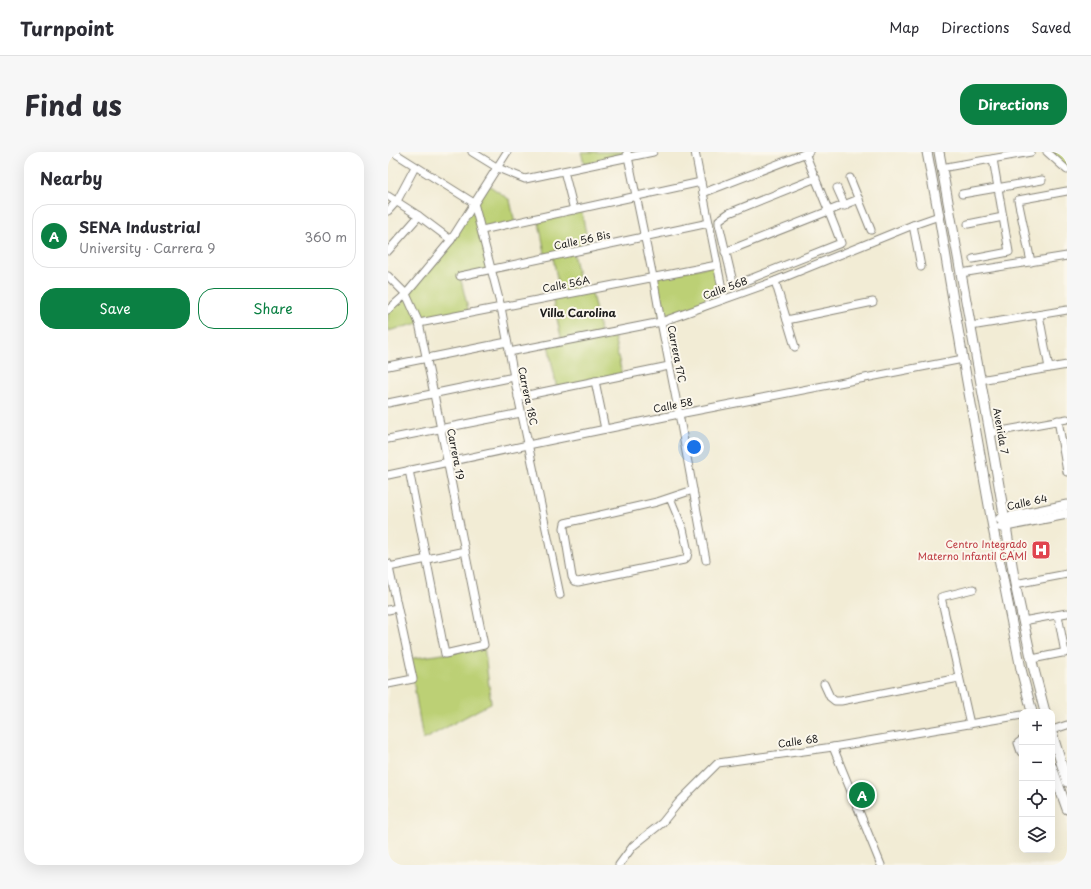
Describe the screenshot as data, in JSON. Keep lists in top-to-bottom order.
{
  "streets": {
    "main road": ["Avenida 7", "Calle 64"],
    "street": [
      "Calle 56 Bis",
      "Calle 56A",
      "Calle 56B",
      "Carrera 17C",
      "Carrera 18C",
      "Calle 58",
      "Carrera 19",
      "Calle 68"
    ]
  },
  "crossings": [
    ["Calle 56 Bis", "Carrera 17C"],
    ["Calle 56 Bis", "Carrera 18C"],
    ["Calle 56A", "Carrera 17C"],
    ["Calle 56A", "Carrera 18C"],
    ["Calle 56A", "Carrera 19"],
    ["Calle 56B", "Carrera 17C"],
    ["Calle 56B", "Carrera 18C"],
    ["Carrera 17C", "Calle 58"],
    ["Carrera 18C", "Calle 58"],
    ["Calle 58", "Carrera 19"],
    ["Avenida 7", "Calle 64"]
  ],
  "districts": ["Villa Carolina"],
  "places": {
    "hospital": ["Centro Integrado Materno Infantil CAMI"]
  },
  "page": {
    "header": "Turnpoint",
    "nav": ["Map", "Directions", "Saved"],
    "title": "Find us",
    "buttons": [
      "Directions",
      ["Save", "Share"]
    ],
    "heading": "Nearby",
    "list": [
      {
        "mark": "A",
        "name": "SENA Industrial",
        "note": "University · Carrera 9",
        "value": "360 m"
      }
    ],
    "map_buttons": ["+", "−"],
    "pins": "A"
  }
}
